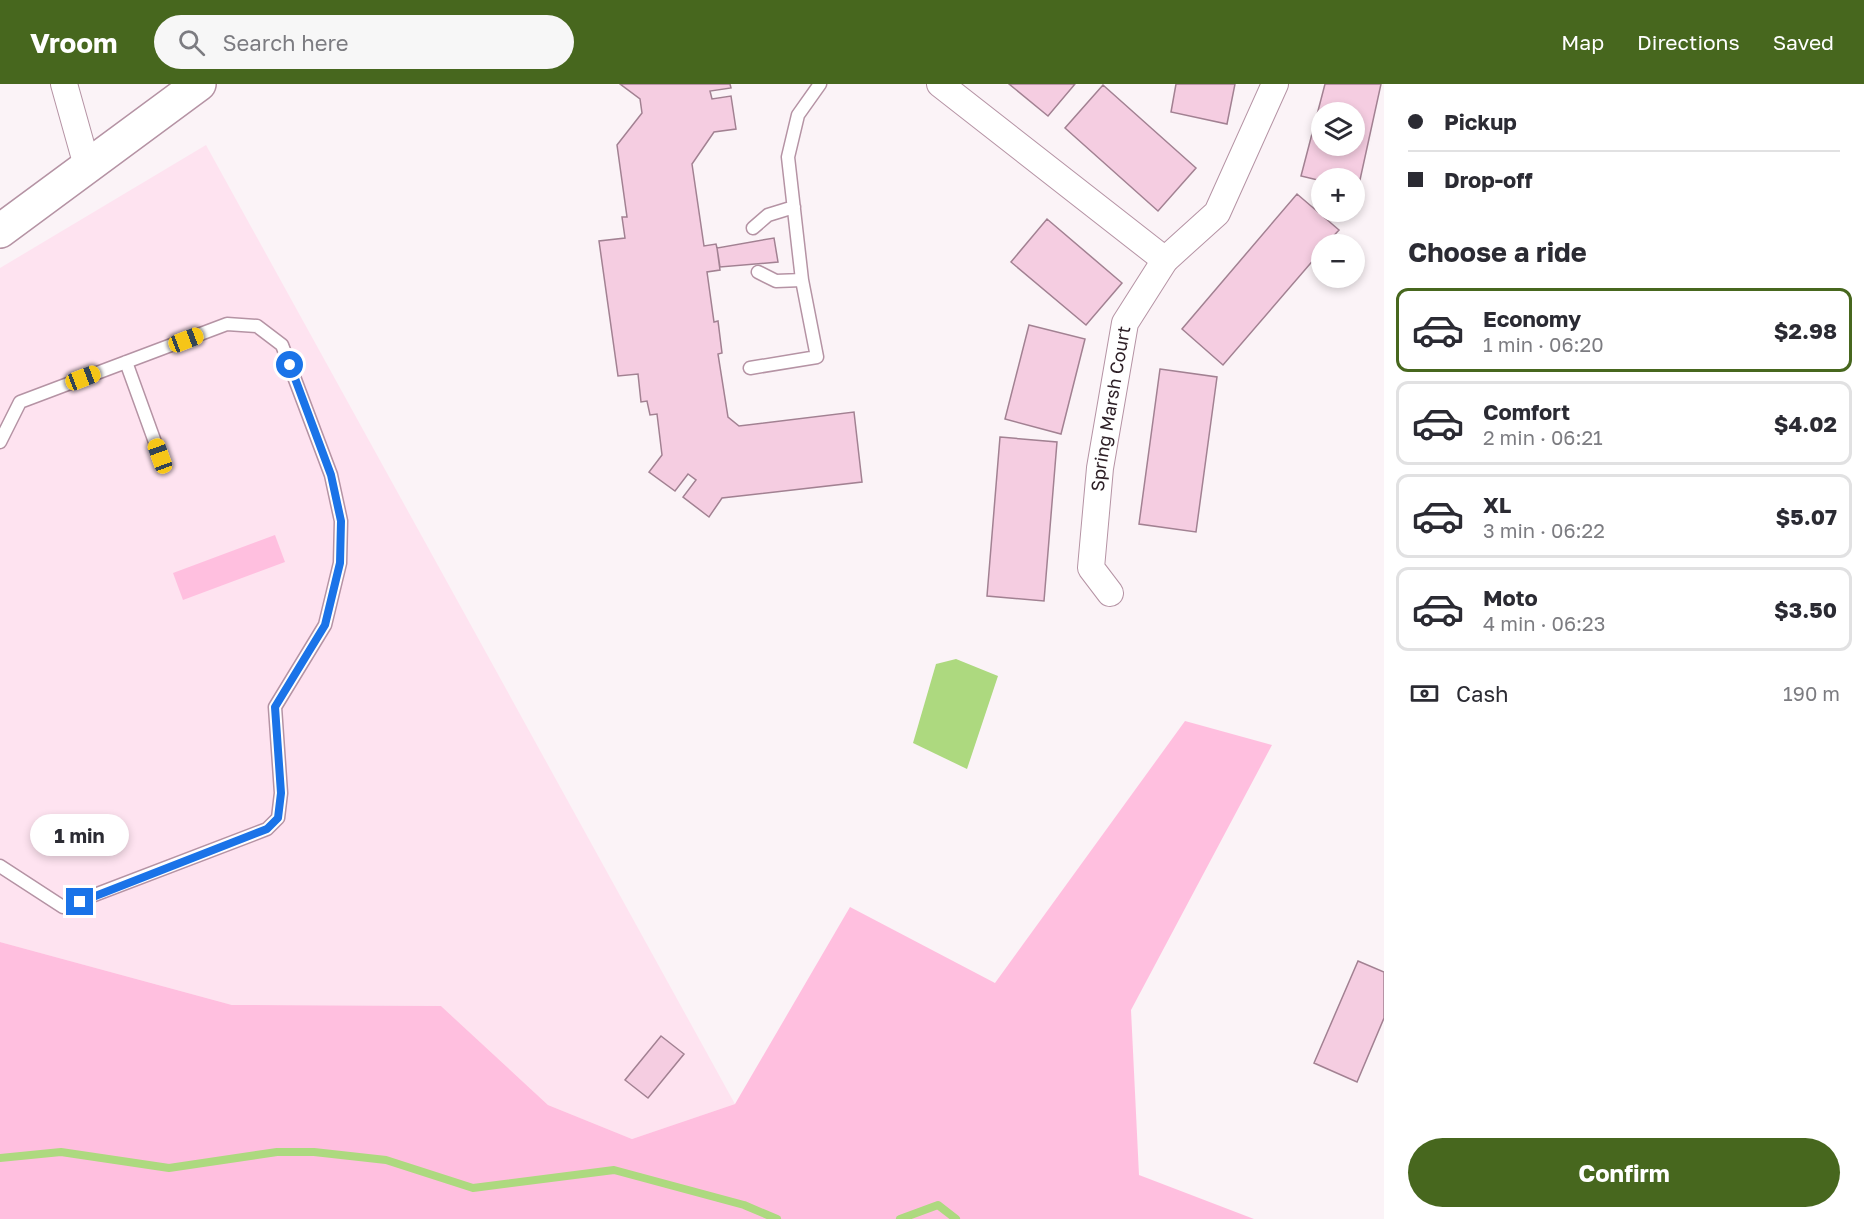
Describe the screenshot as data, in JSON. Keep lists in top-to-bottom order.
{
  "streets": {
    "street": ["Spring Marsh Court"]
  },
  "page": {
    "header": "Vroom",
    "search": "Search here",
    "nav": ["Map", "Directions", "Saved"],
    "banner": ["Pickup", "Drop-off"],
    "map_buttons": ["+", "−"],
    "heading": "Choose a ride",
    "list": [
      {
        "name": "Economy",
        "note": "1 min · 06:20",
        "value": "$2.98"
      },
      {
        "name": "Comfort",
        "note": "2 min · 06:21",
        "value": "$4.02"
      },
      {
        "name": "XL",
        "note": "3 min · 06:22",
        "value": "$5.07"
      },
      {
        "name": "Moto",
        "note": "4 min · 06:23",
        "value": "$3.50"
      }
    ],
    "pay": ["Cash", "190 m"],
    "bubble": "1 min",
    "buttons": "Confirm"
  }
}
